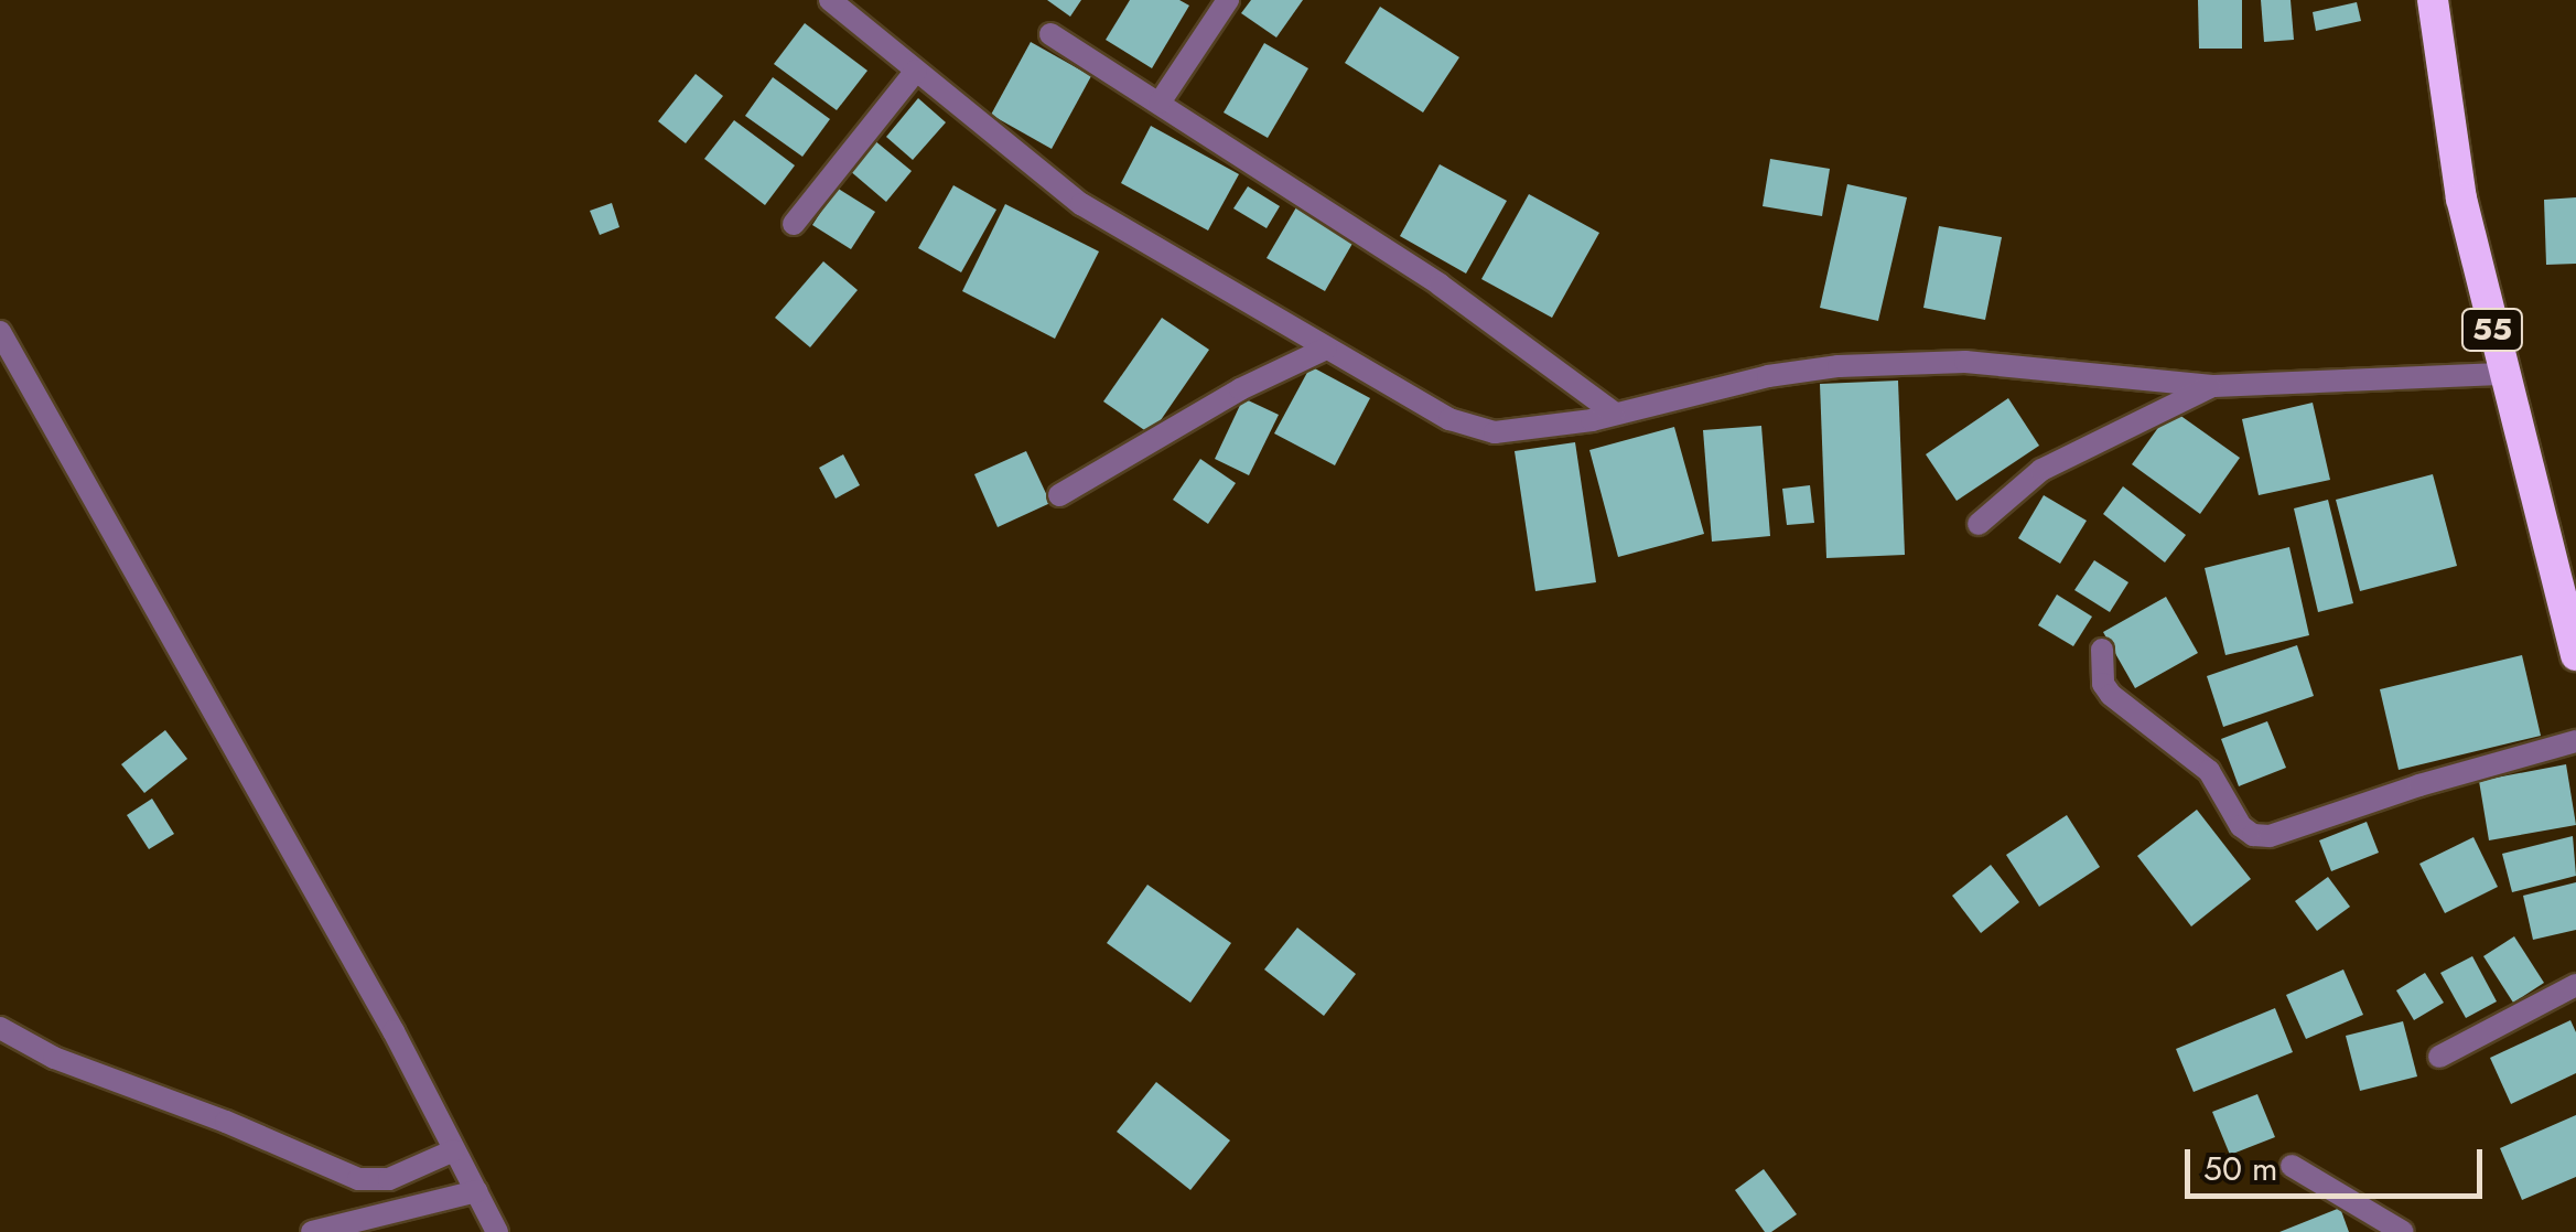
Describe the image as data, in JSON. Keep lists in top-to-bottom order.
{
  "streets": {
    "highway": ["55"]
  },
  "scale_bar": "50 m"
}
